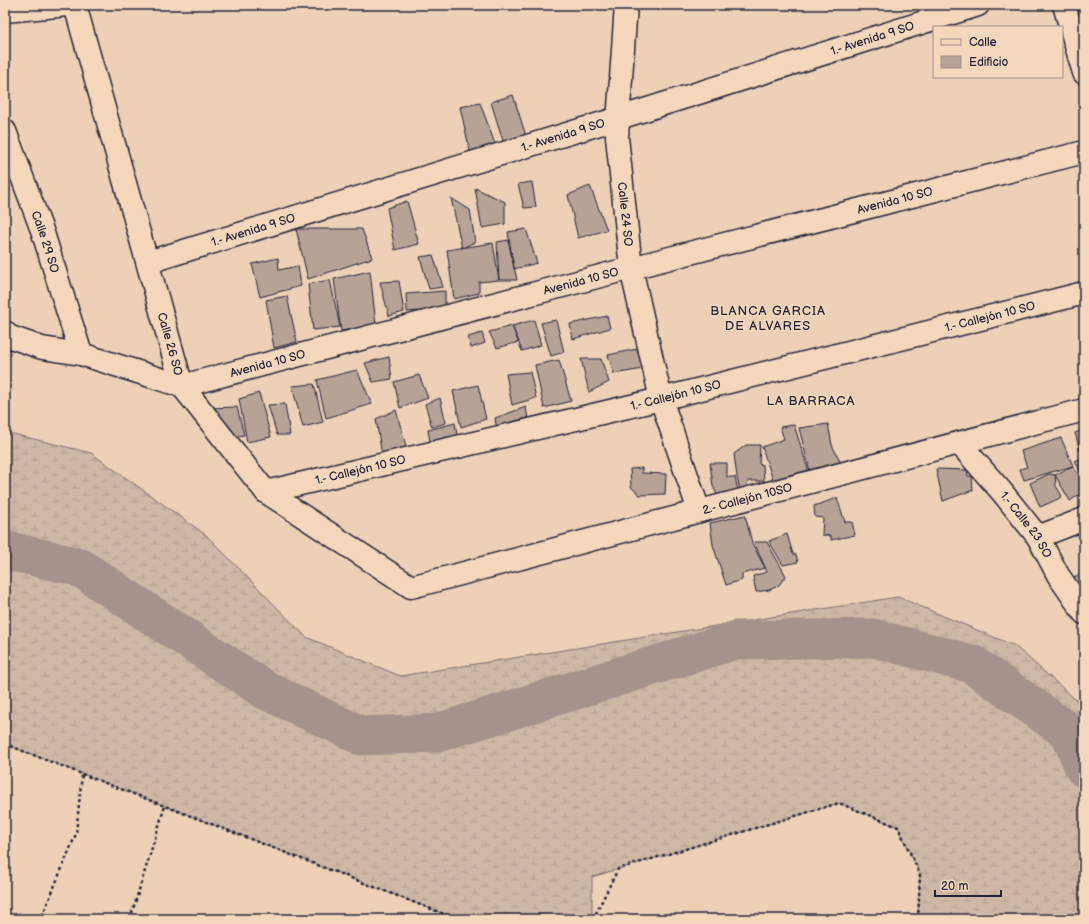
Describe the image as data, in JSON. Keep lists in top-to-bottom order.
{
  "streets": {
    "street": [
      "1.- Avenida 9 SO",
      "Avenida 10 SO",
      "Calle 24 SO",
      "Calle 29 SO",
      "1.- Callejón 10 SO",
      "Calle 26 SO",
      "2.- Callejón 10SO",
      "1.- Calle 23 SO"
    ]
  },
  "crossings": [
    ["1.- Avenida 9 SO", "Calle 24 SO"],
    ["1.- Avenida 9 SO", "Calle 26 SO"],
    ["Avenida 10 SO", "Calle 24 SO"],
    ["Avenida 10 SO", "Calle 26 SO"],
    ["Calle 24 SO", "1.- Callejón 10 SO"],
    ["Calle 24 SO", "2.- Callejón 10SO"],
    ["1.- Callejón 10 SO", "Calle 26 SO"],
    ["Calle 26 SO", "2.- Callejón 10SO"],
    ["2.- Callejón 10SO", "1.- Calle 23 SO"]
  ],
  "districts": ["BLANCA GARCIA DE ALVARES", "LA BARRACA"],
  "legend": ["Calle", "Edificio"],
  "scale_bar": "20 m"
}
